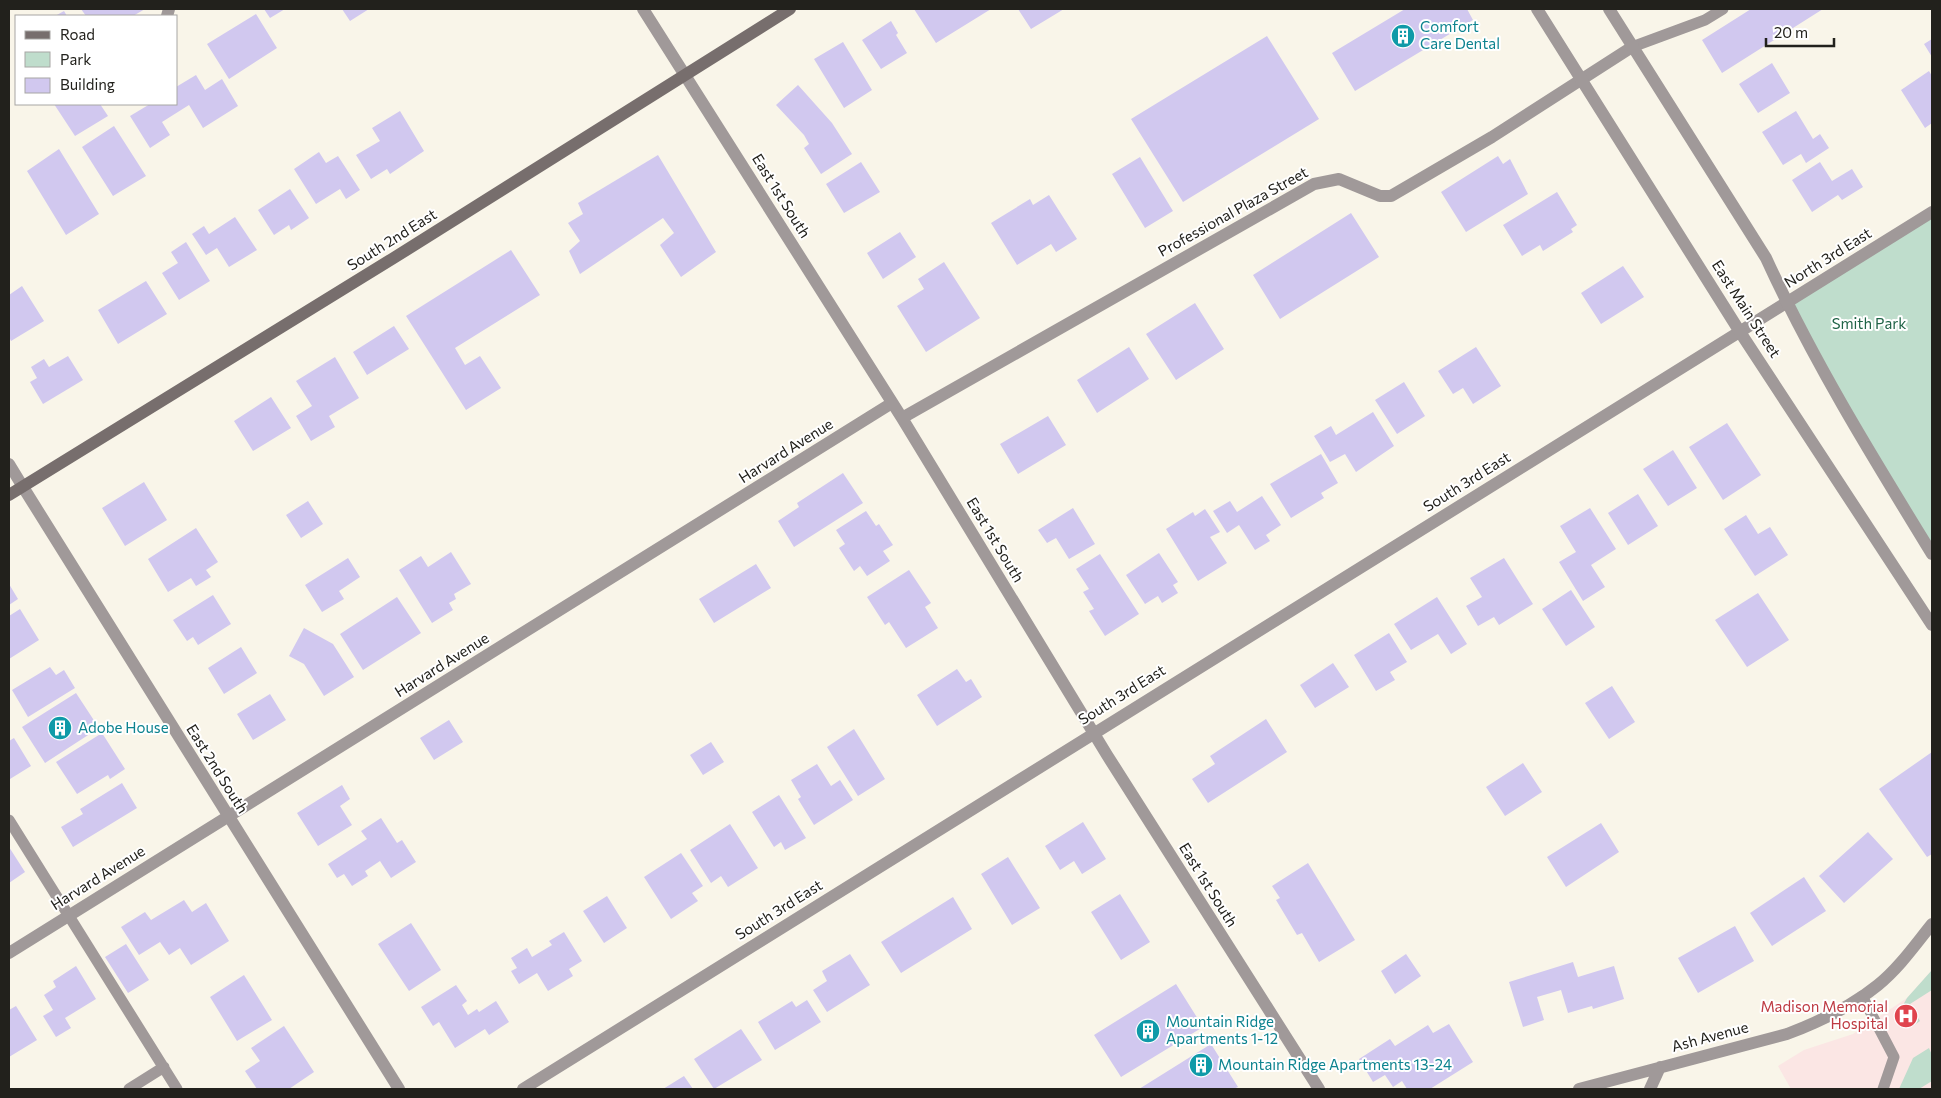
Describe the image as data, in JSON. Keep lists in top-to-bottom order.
{
  "streets": {
    "main road": ["South 2nd East"],
    "street": [
      "East 1st South",
      "Professional Plaza Street",
      "North 3rd East",
      "East Main Street",
      "Harvard Avenue",
      "South 3rd East",
      "East 2nd South",
      "Ash Avenue"
    ]
  },
  "crossings": [
    ["East 1st South", "Professional Plaza Street"],
    ["East 1st South", "South 2nd East"],
    ["East 1st South", "Harvard Avenue"],
    ["East 1st South", "South 3rd East"],
    ["Professional Plaza Street", "East Main Street"],
    ["South 2nd East", "East 2nd South"],
    ["North 3rd East", "East Main Street"],
    ["North 3rd East", "South 3rd East"],
    ["East Main Street", "South 3rd East"],
    ["Harvard Avenue", "East 2nd South"]
  ],
  "parks": ["Smith Park"],
  "places": {
    "building": [
      "Comfort Care Dental",
      "Adobe House",
      "Mountain Ridge Apartments 1-12",
      "Mountain Ridge Apartments 13-24"
    ],
    "hospital": ["Madison Memorial Hospital"]
  },
  "legend": ["Road", "Park", "Building"],
  "scale_bar": "20 m"
}
